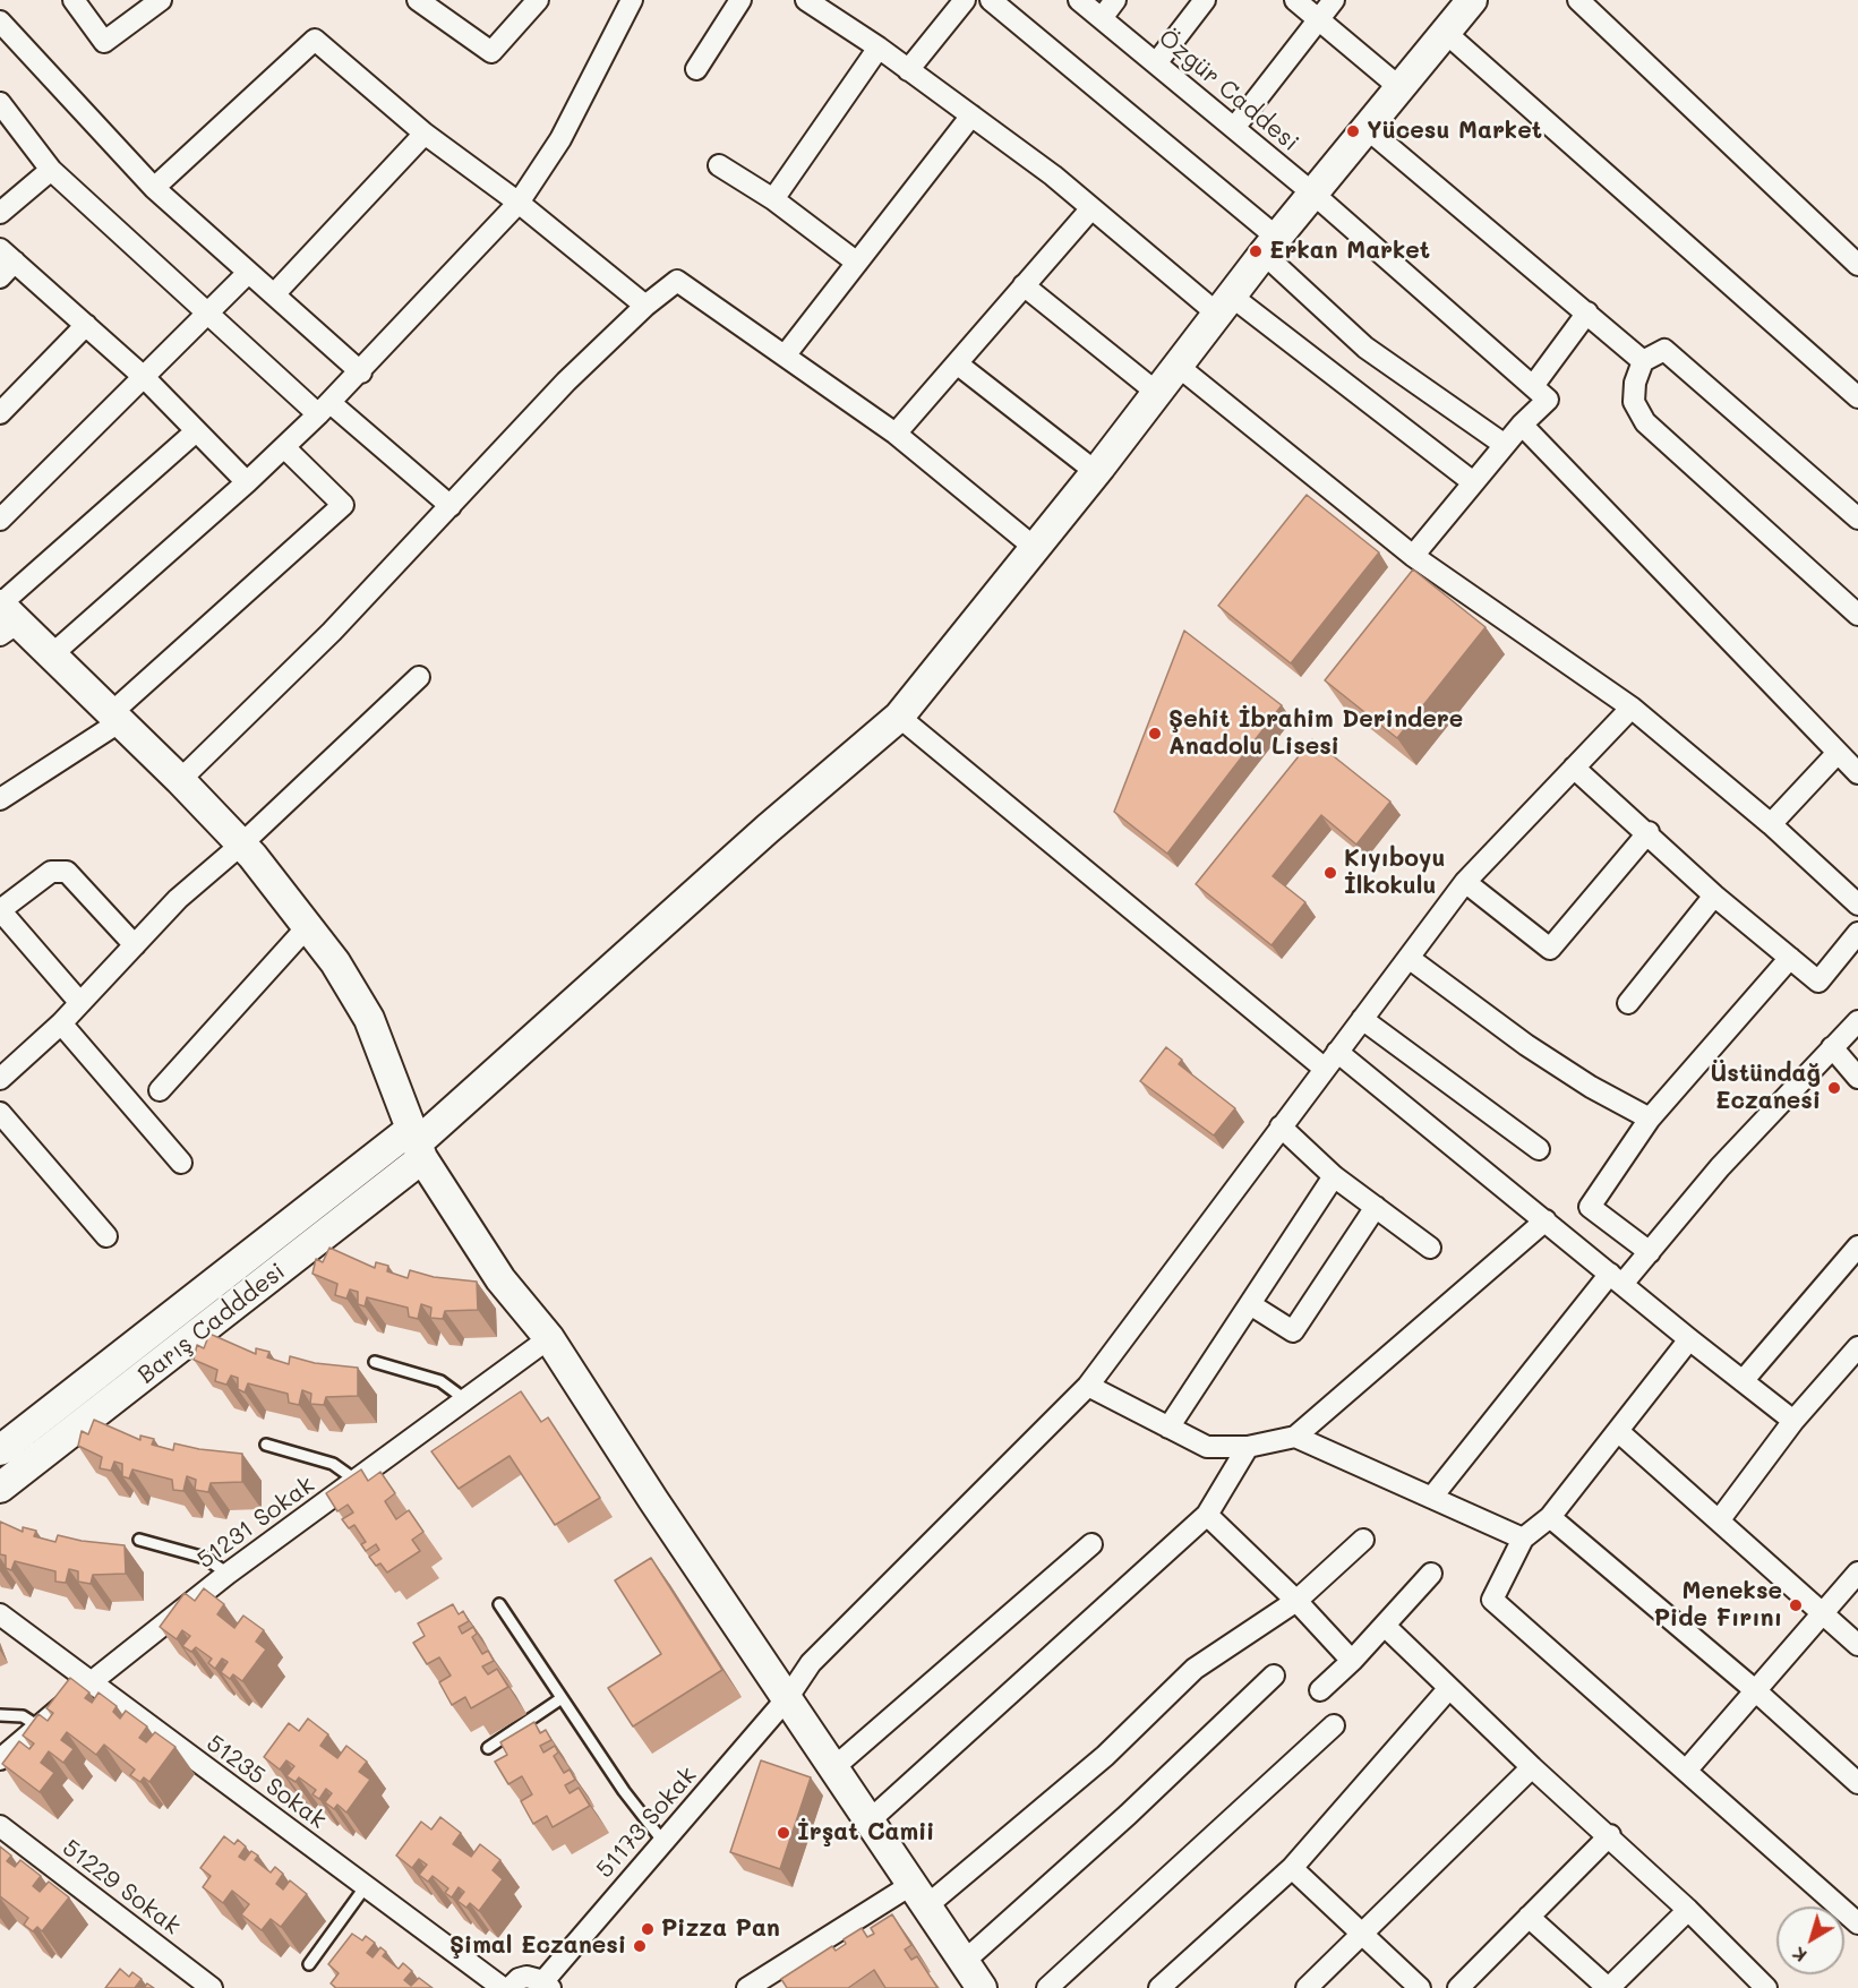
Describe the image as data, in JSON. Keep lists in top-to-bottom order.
{
  "streets": {
    "main road": ["Barış Cadddesi"],
    "street": [
      "Özgür Caddesi",
      "51231 Sokak",
      "51235 Sokak",
      "51173 Sokak",
      "51229 Sokak"
    ]
  },
  "crossings": [
    ["51231 Sokak", "51235 Sokak"]
  ],
  "places": [
    "Yücesu Market",
    "Erkan Market",
    "Şehit İbrahim Derindere Anadolu Lisesi",
    "Kıyıboyu İlkokulu",
    "Üstündağ Eczanesi",
    "Menekse Pide Fırını",
    "İrşat Camii",
    "Pizza Pan",
    "Şimal Eczanesi"
  ],
  "north": "bottom left"
}
